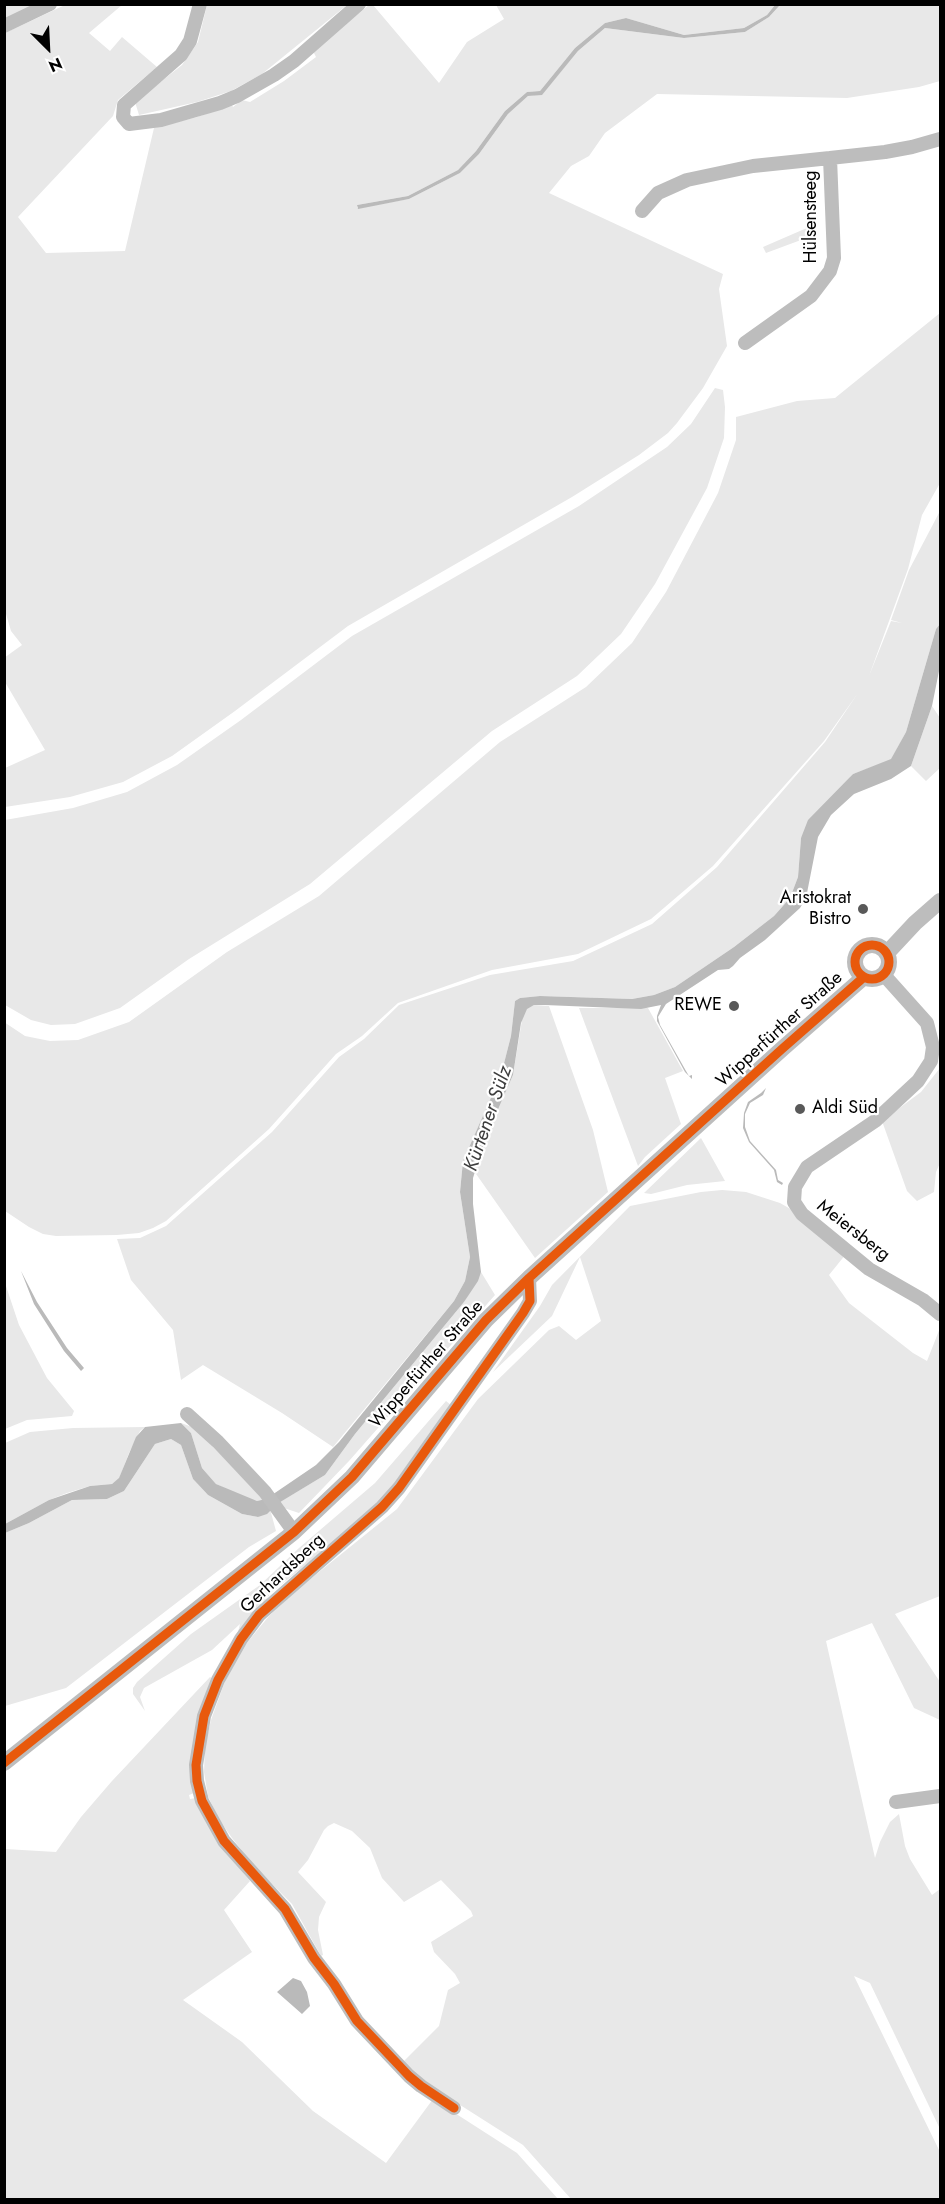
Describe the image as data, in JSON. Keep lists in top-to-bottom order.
{
  "streets": {
    "main road": ["Wipperfürther Straße"],
    "street": ["Hülsensteeg", "Meiersberg", "Gerhardsberg"]
  },
  "crossings": [
    ["Wipperfürther Straße", "Meiersberg"],
    ["Wipperfürther Straße", "Gerhardsberg"]
  ],
  "water": ["Kürtener Sülz"],
  "places": ["Aristokrat Bistro", "REWE", "Aldi Süd"],
  "north": "bottom right"
}
